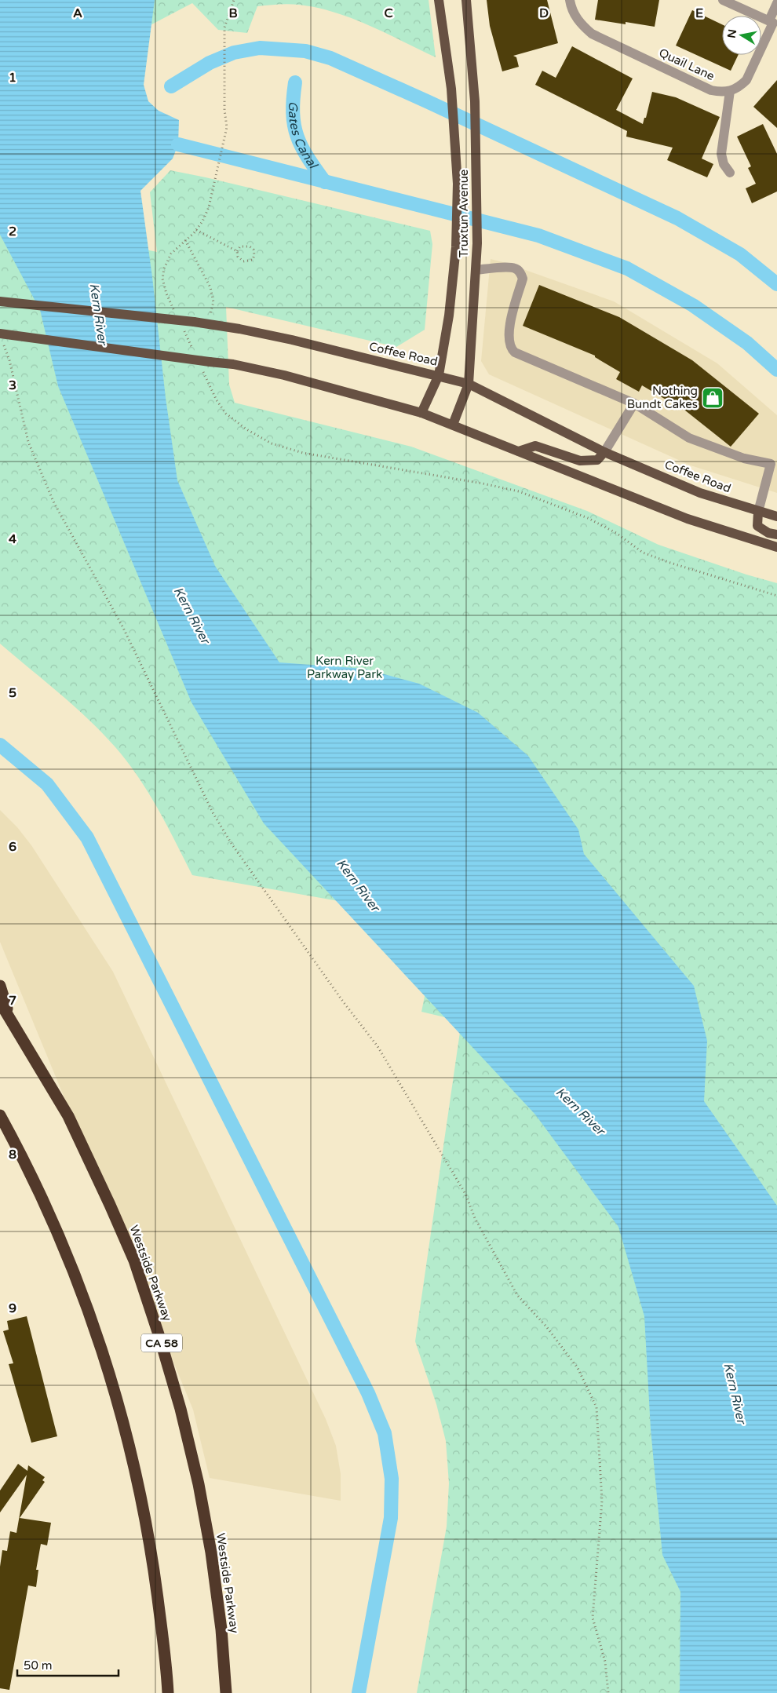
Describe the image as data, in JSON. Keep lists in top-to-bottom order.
{
  "streets": {
    "highway": ["Westside Parkway", "CA 58"],
    "main road": ["Truxtun Avenue", "Coffee Road"],
    "street": ["Quail Lane"]
  },
  "crossings": [
    ["Truxtun Avenue", "Coffee Road"]
  ],
  "water": ["Gates Canal", "Kern River"],
  "parks": ["Kern River Parkway Park"],
  "places": {
    "shop": ["Nothing Bundt Cakes"]
  },
  "scale_bar": "50 m",
  "north": "left",
  "grid": {
    "columns": [
      "A",
      "B",
      "C",
      "D",
      "E"
    ],
    "rows": [
      "1",
      "2",
      "3",
      "4",
      "5",
      "6",
      "7",
      "8",
      "9"
    ]
  }
}
